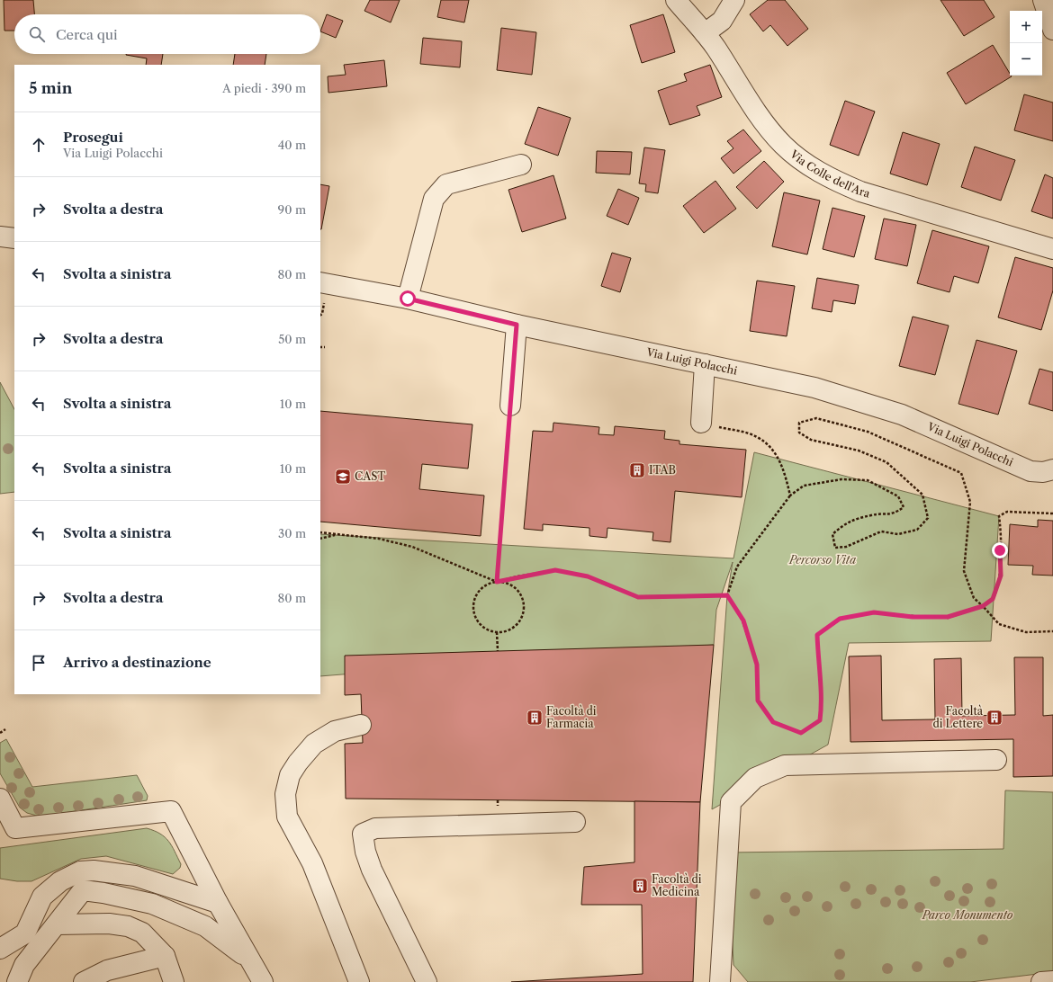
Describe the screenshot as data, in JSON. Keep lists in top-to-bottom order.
{
  "streets": {
    "street": ["Via Colle dell'Ara", "Via Luigi Polacchi"]
  },
  "parks": ["Percorso Vita", "Parco Monumento"],
  "places": {
    "building": [
      "ITAB",
      "Facoltà di Farmacia",
      "Facoltà di Lettere",
      "Facoltà di Medicina"
    ],
    "school or university": ["CAST"]
  },
  "page": {
    "map_buttons": ["+", "−"],
    "search": "Cerca qui",
    "heading": ["5 min", "A piedi · 390 m"],
    "list": [
      ["Prosegui", "Via Luigi Polacchi", "40 m"],
      ["Svolta a destra", "90 m"],
      ["Svolta a sinistra", "80 m"],
      ["Svolta a destra", "50 m"],
      ["Svolta a sinistra", "10 m"],
      ["Svolta a sinistra", "10 m"],
      ["Svolta a sinistra", "30 m"],
      ["Svolta a destra", "80 m"],
      "Arrivo a destinazione"
    ]
  }
}
